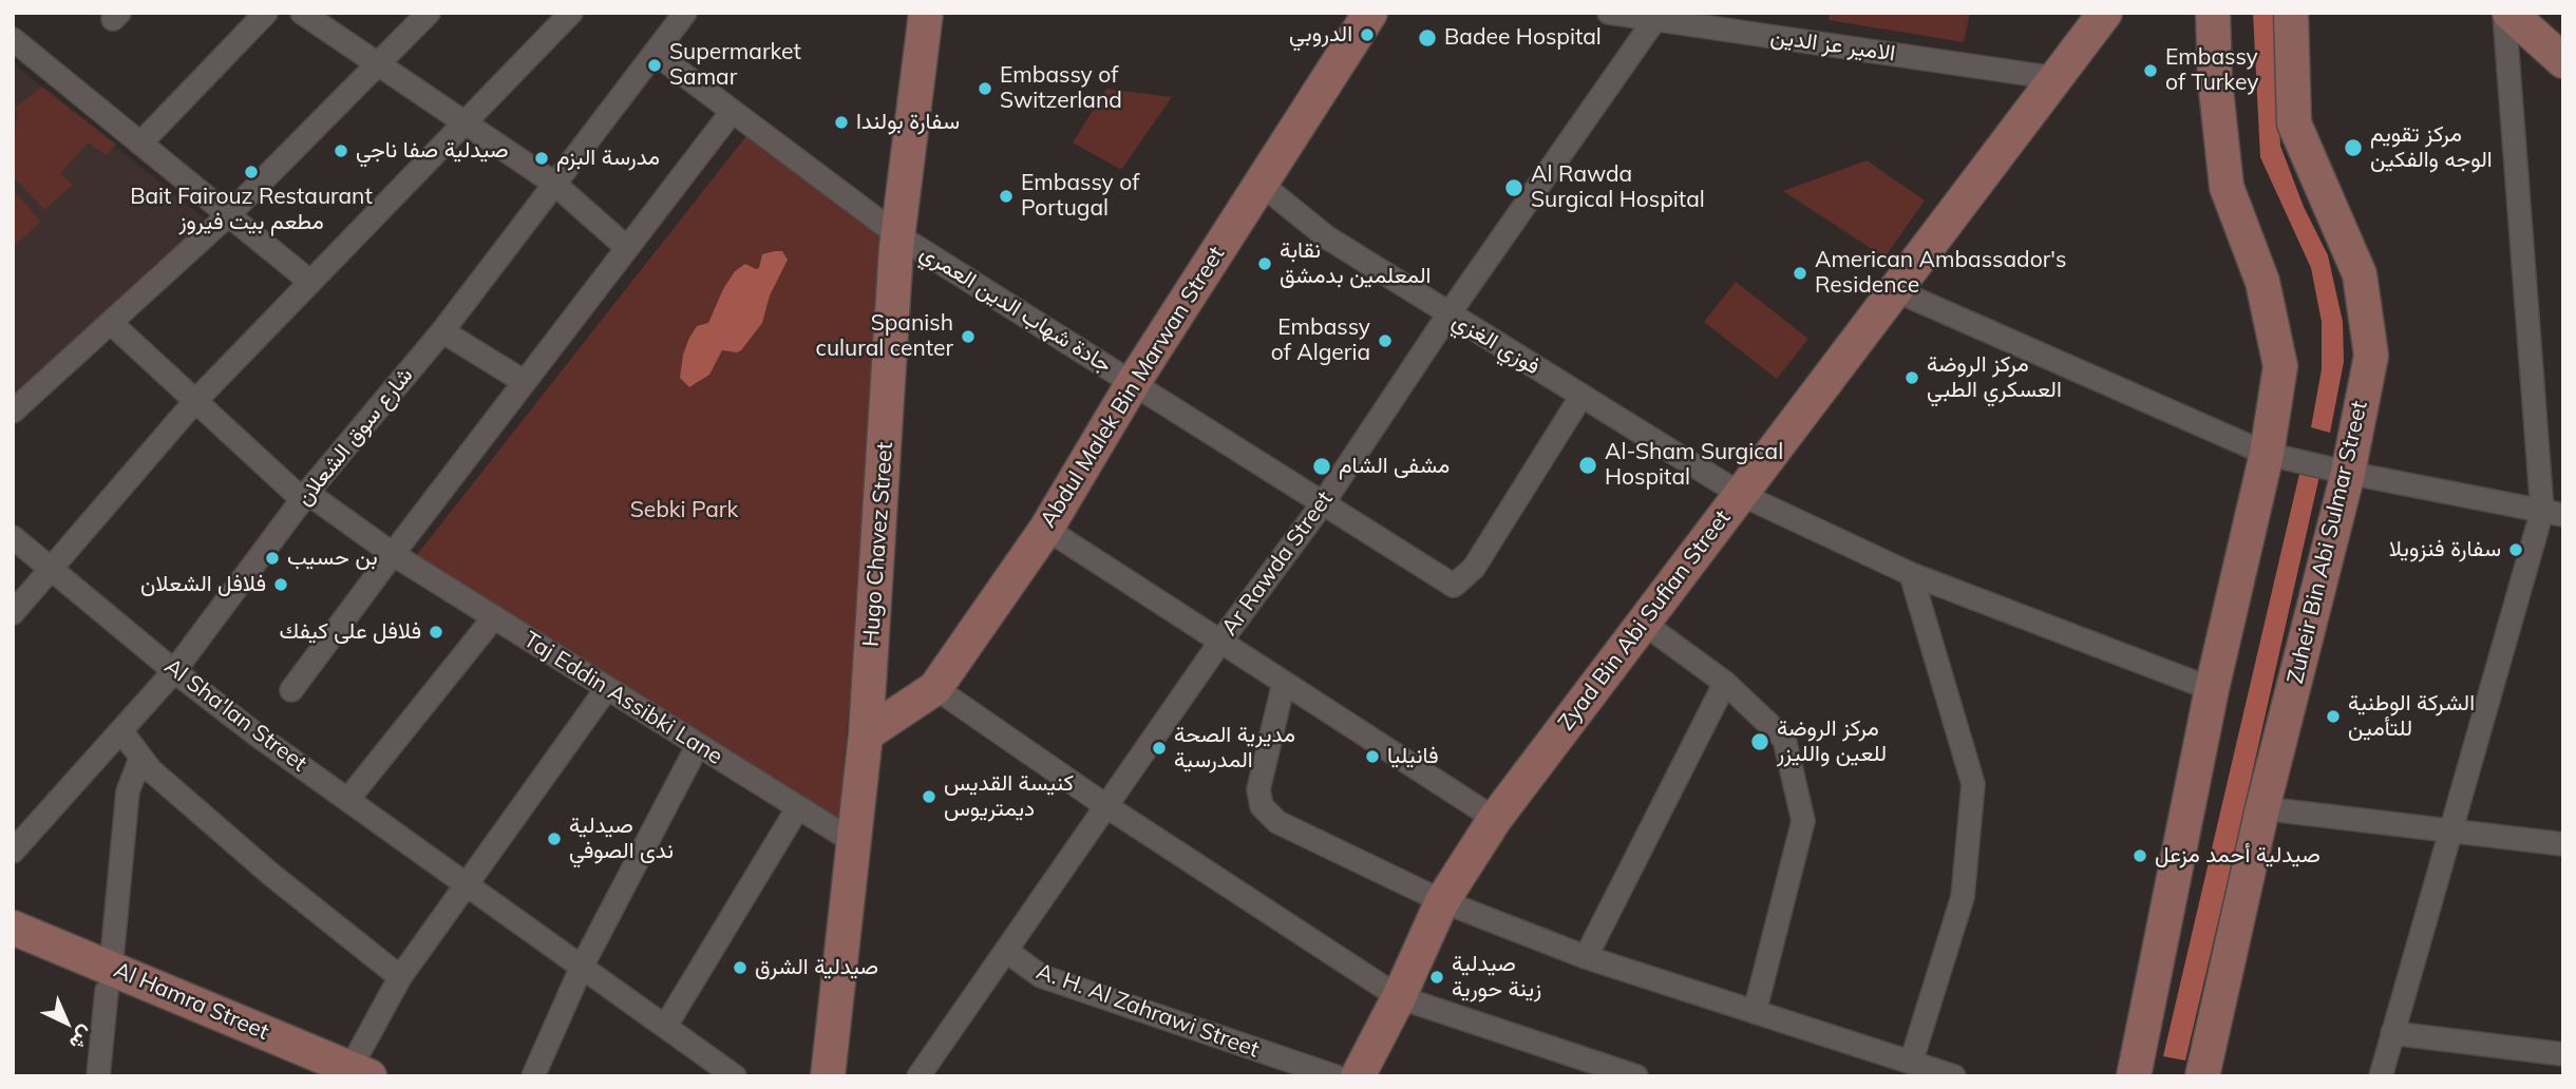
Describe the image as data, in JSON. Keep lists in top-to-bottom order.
{
  "streets": {
    "street": [
      "الامير عز الدين",
      "جادة شهاب الدين العمري",
      "فوزي الغزي",
      "Abdul Malek Bin Marwan Street",
      "شارع سوق الشعلان",
      "Zuheir Bin Abi Sulmar Street",
      "Hugo Chavez Street",
      "Ar Rawda Street",
      "Zyad Bin Abi Sufian Street",
      "Taj Eddin Assibki Lane",
      "Al Sha'lan Street",
      "Al Hamra Street",
      "A. H. Al Zahrawi Street"
    ]
  },
  "crossings": [
    ["الامير عز الدين", "Ar Rawda Street"],
    ["الامير عز الدين", "Zyad Bin Abi Sufian Street"],
    ["جادة شهاب الدين العمري", "فوزي الغزي"],
    ["جادة شهاب الدين العمري", "Abdul Malek Bin Marwan Street"],
    ["جادة شهاب الدين العمري", "شارع سوق الشعلان"],
    ["جادة شهاب الدين العمري", "Hugo Chavez Street"],
    ["جادة شهاب الدين العمري", "Ar Rawda Street"],
    ["فوزي الغزي", "Abdul Malek Bin Marwan Street"],
    ["فوزي الغزي", "Ar Rawda Street"],
    ["فوزي الغزي", "Zyad Bin Abi Sufian Street"],
    ["Abdul Malek Bin Marwan Street", "Hugo Chavez Street"],
    ["شارع سوق الشعلان", "Taj Eddin Assibki Lane"],
    ["شارع سوق الشعلان", "Al Sha'lan Street"],
    ["Hugo Chavez Street", "Taj Eddin Assibki Lane"],
    ["Ar Rawda Street", "A. H. Al Zahrawi Street"]
  ],
  "parks": ["Sebki Park"],
  "places": [
    "الدروبي",
    "Badee Hospital",
    "Supermarket Samar",
    "Embassy of Turkey",
    "Embassy of Switzerland",
    "سفارة بولندا",
    "مركز تقويم الوجه والفكين",
    "صيدلية صفا ناجي",
    "مدرسة البزم",
    "Bait Fairouz Restaurant مطعم بيت فيروز",
    "Al Rawda Surgical Hospital",
    "Embassy of Portugal",
    "نقابة المعلمين بدمشق",
    "American Ambassador's Residence",
    "Spanish culural center",
    "Embassy of Algeria",
    "مركز الروضة العسكري الطبي",
    "Al-Sham Surgical Hospital",
    "مشفى الشام",
    "سفارة فنزويلا",
    "بن حسيب",
    "فلافل الشعلان",
    "فلافل على كيفك",
    "الشركة الوطنية للتأمين",
    "مركز الروضة للعين والليزر",
    "مديرية الصحة المدرسية",
    "فانيليا",
    "كنيسة القديس ديمتريوس",
    "صيدلية ندى الصوفي",
    "صيدلية أحمد مزعل",
    "صيدلية الشرق",
    "صيدلية زينة حورية"
  ],
  "north": "bottom right"
}
